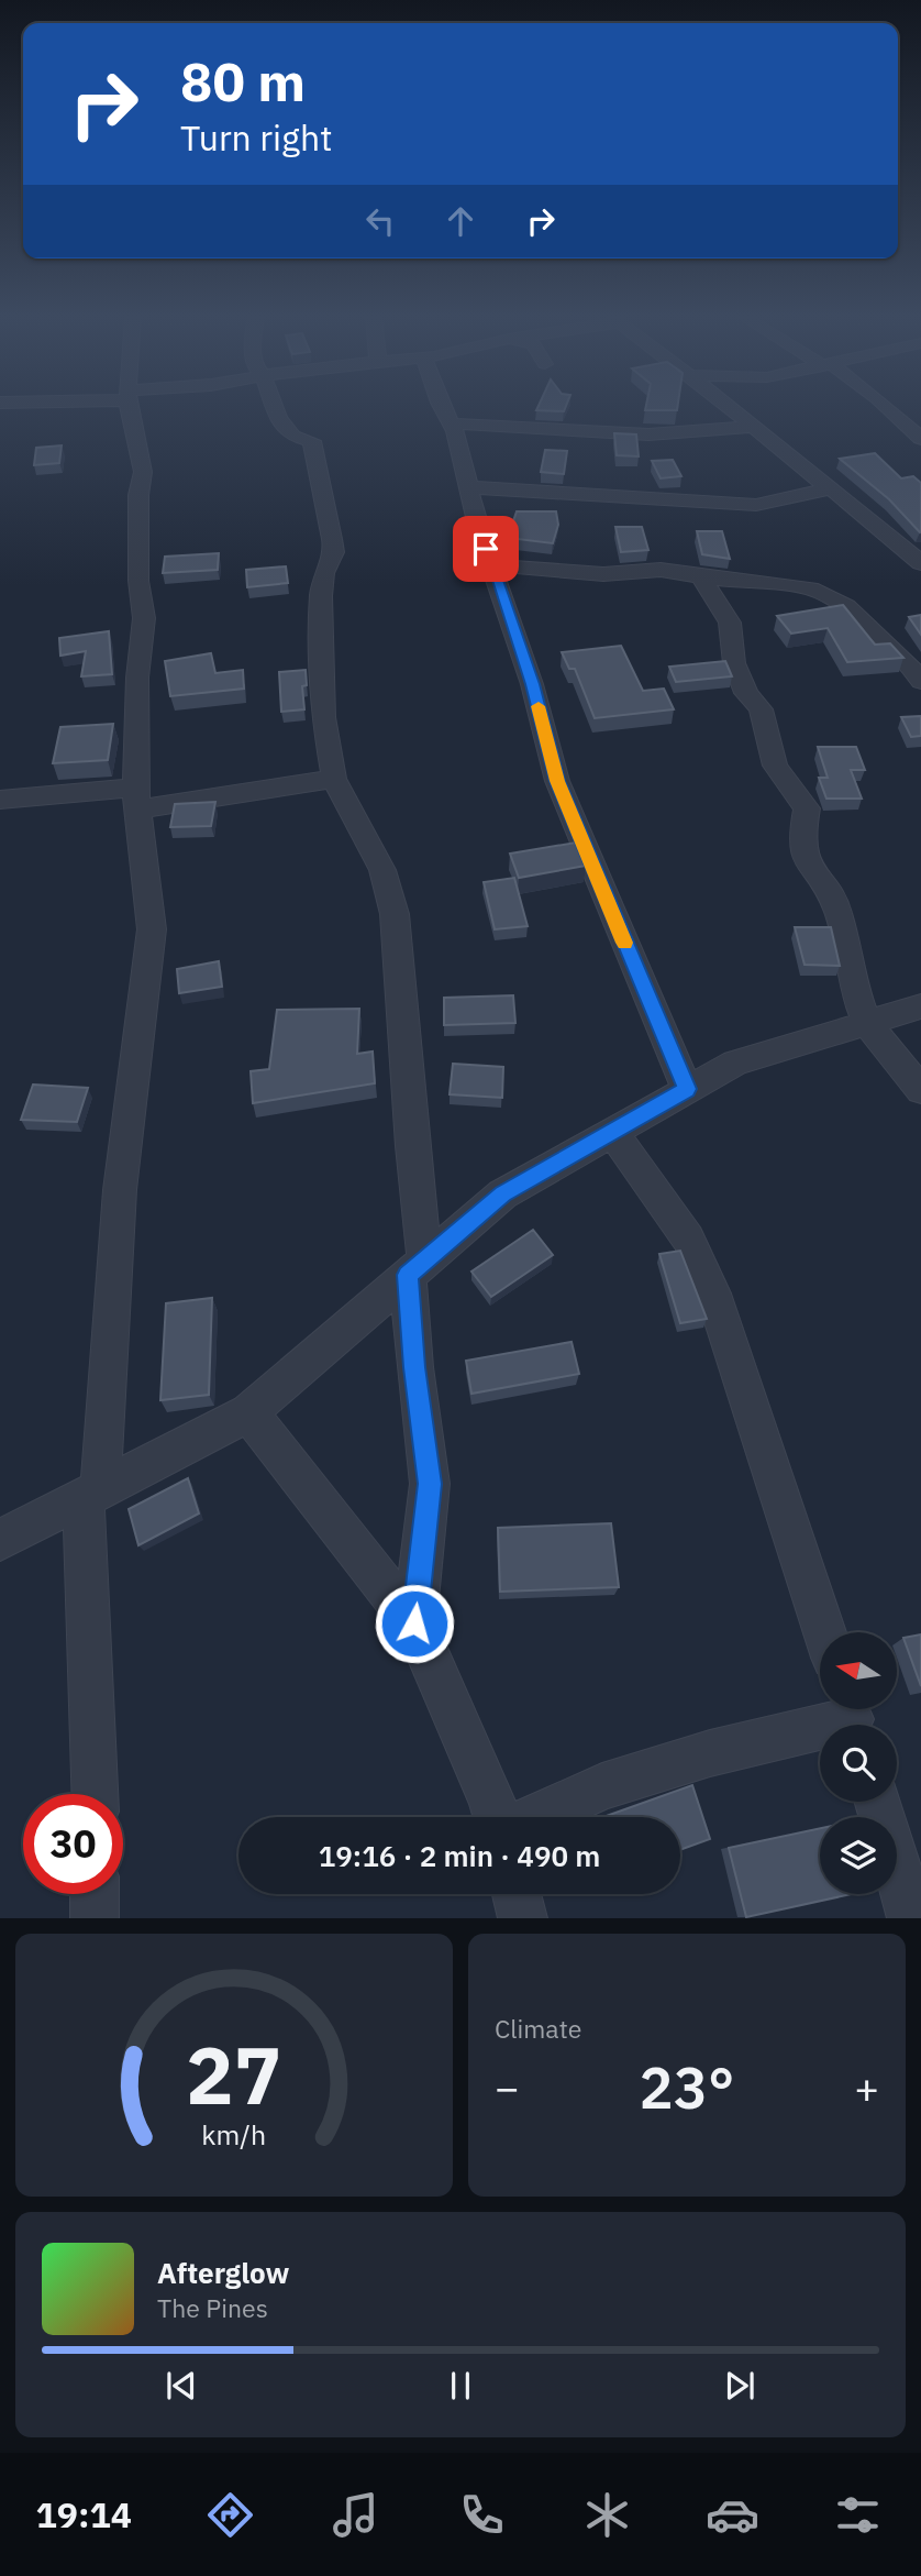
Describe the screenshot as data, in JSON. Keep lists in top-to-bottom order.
{
  "north": "left",
  "page": {
    "turn": ["80 m", "Turn right"],
    "limit": "30",
    "trip": "19:16 · 2 min · 490 m",
    "tile": "Climate",
    "heat": ["−", "23°", "+"],
    "song": ["Afterglow", "The Pines"],
    "tabs": "19:14",
    "gauge": ["27", "km/h"]
  }
}
